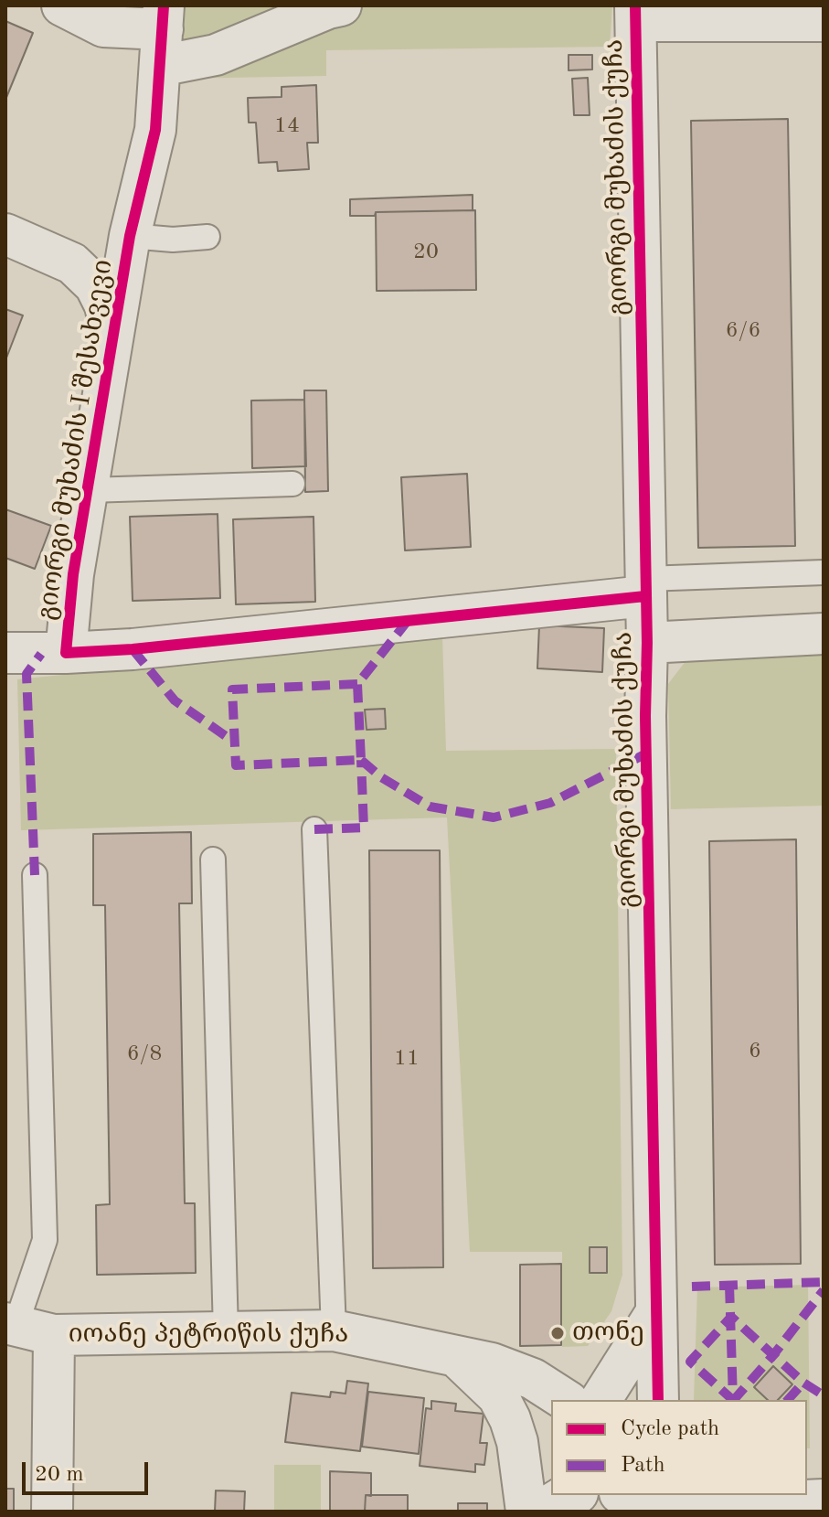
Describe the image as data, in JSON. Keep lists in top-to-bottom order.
{
  "streets": {
    "street": ["გიორგი მუხაძის ქუჩა", "გიორგი მუხაძის I შესახვევი", "იოანე პეტრიწის ქუჩა"]
  },
  "crossings": [
    ["გიორგი მუხაძის ქუჩა", "გიორგი მუხაძის I შესახვევი"]
  ],
  "places": ["თონე"],
  "house_numbers": [
    "14",
    "20",
    "6/6",
    "6",
    "6/8",
    "11"
  ],
  "legend": ["Cycle path", "Path"],
  "scale_bar": "20 m"
}
